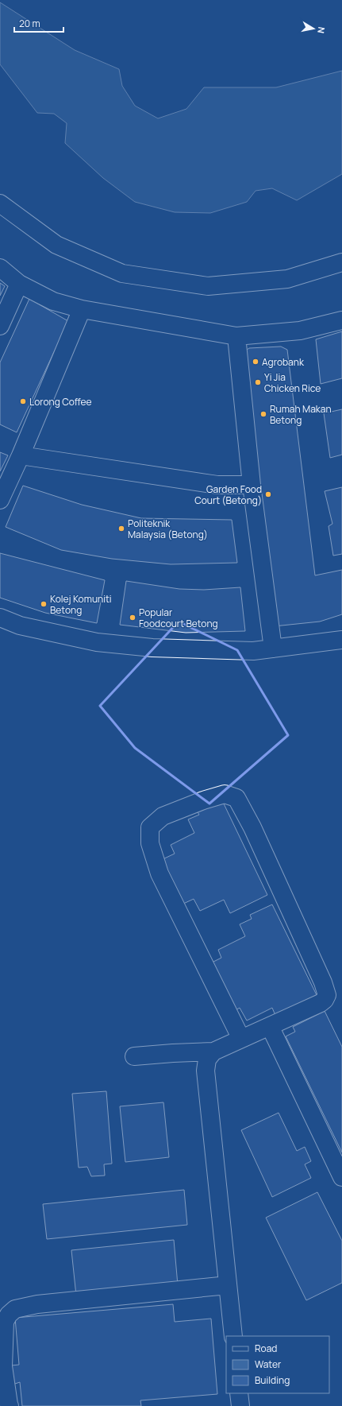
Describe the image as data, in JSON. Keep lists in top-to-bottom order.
{
  "places": [
    "Agrobank",
    "Yi Jia Chicken Rice",
    "Lorong Coffee",
    "Rumah Makan Betong",
    "Garden Food Court (Betong)",
    "Politeknik Malaysia (Betong)",
    "Kolej Komuniti Betong",
    "Popular Foodcourt Betong"
  ],
  "legend": ["Road", "Water", "Building"],
  "scale_bar": "20 m",
  "north": "right"
}
